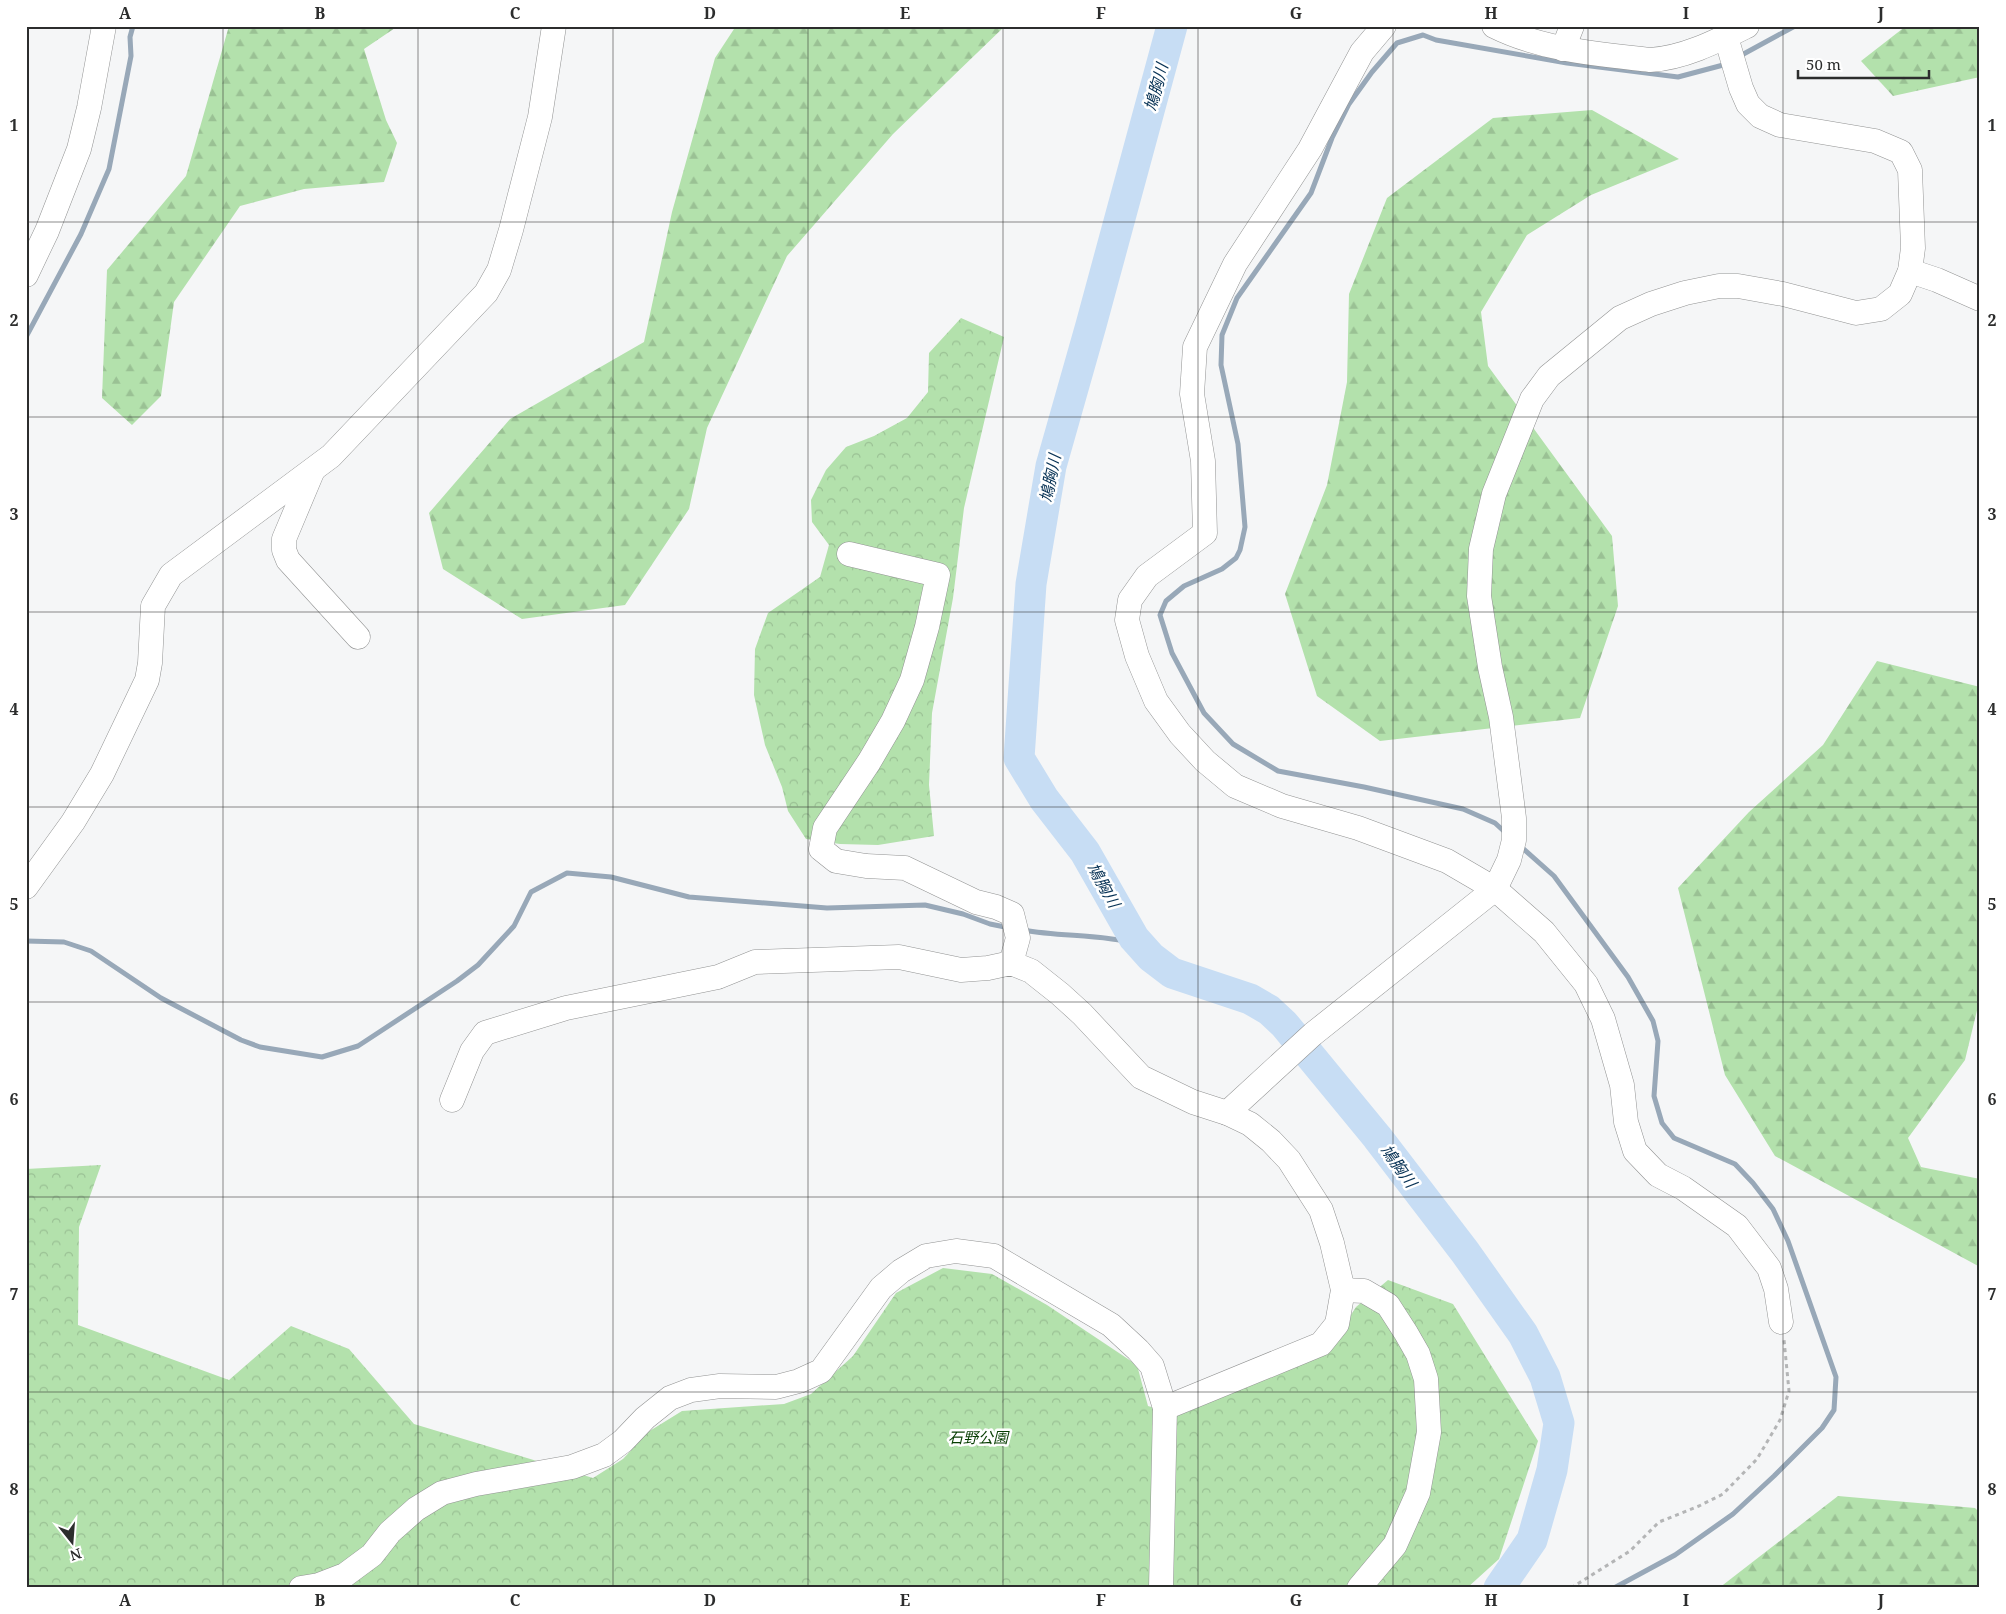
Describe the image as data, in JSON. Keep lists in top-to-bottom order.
{
  "water": ["鳩胸川"],
  "parks": ["石野公園"],
  "scale_bar": "50 m",
  "north": "bottom",
  "grid": {
    "columns": [
      "A",
      "B",
      "C",
      "D",
      "E",
      "F",
      "G",
      "H",
      "I",
      "J"
    ],
    "rows": [
      "1",
      "2",
      "3",
      "4",
      "5",
      "6",
      "7",
      "8"
    ]
  }
}
